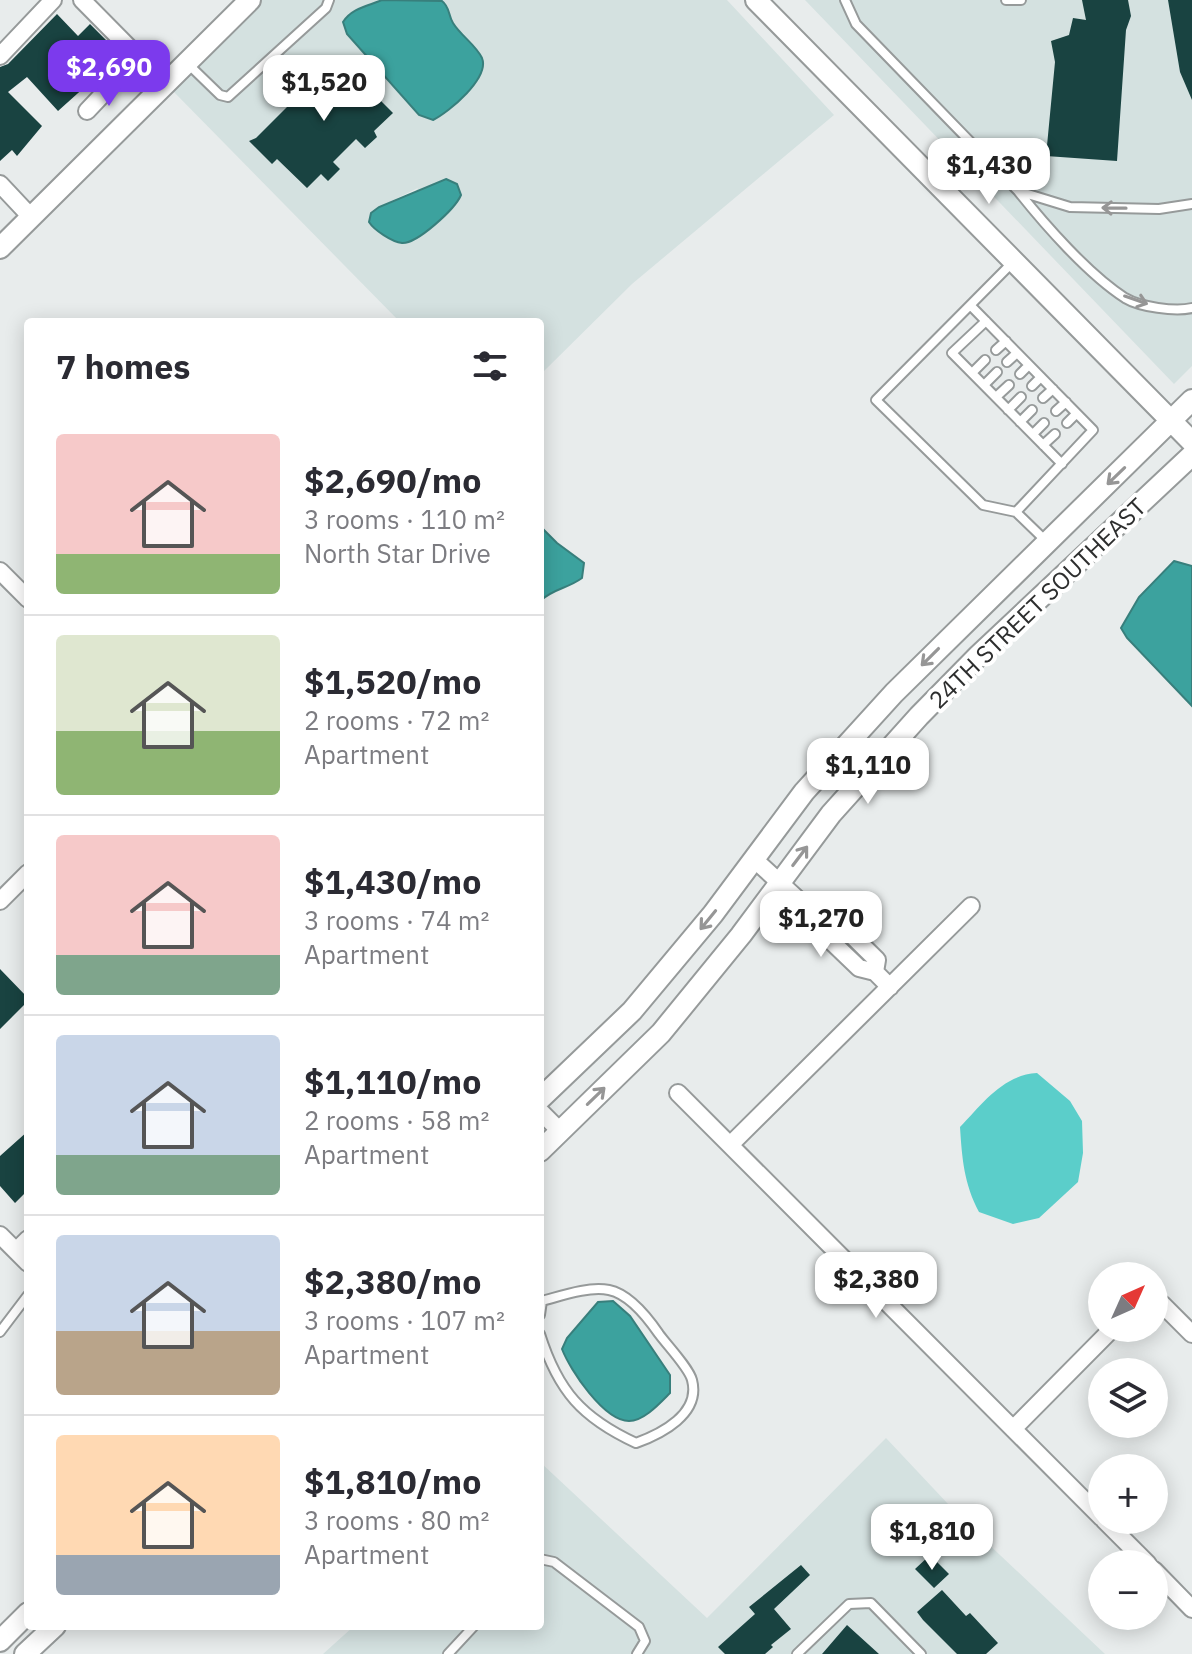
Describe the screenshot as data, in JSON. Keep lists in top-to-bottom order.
{
  "streets": {
    "street": ["24TH STREET SOUTHEAST"]
  },
  "north": "top right",
  "page": {
    "price": [
      "$2,690",
      "$1,520",
      "$1,430",
      "$1,110",
      "$1,270",
      "$2,380",
      "$1,810"
    ],
    "heading": "7 homes",
    "list": [
      {
        "name": "$2,690/mo",
        "note": "3 rooms · 110 m² · North Star Drive"
      },
      {
        "name": "$1,520/mo",
        "note": "2 rooms · 72 m² · Apartment"
      },
      {
        "name": "$1,430/mo",
        "note": "3 rooms · 74 m² · Apartment"
      },
      {
        "name": "$1,110/mo",
        "note": "2 rooms · 58 m² · Apartment"
      },
      {
        "name": "$2,380/mo",
        "note": "3 rooms · 107 m² · Apartment"
      },
      {
        "name": "$1,810/mo",
        "note": "3 rooms · 80 m² · Apartment"
      }
    ],
    "map_buttons": ["+", "−"]
  }
}
